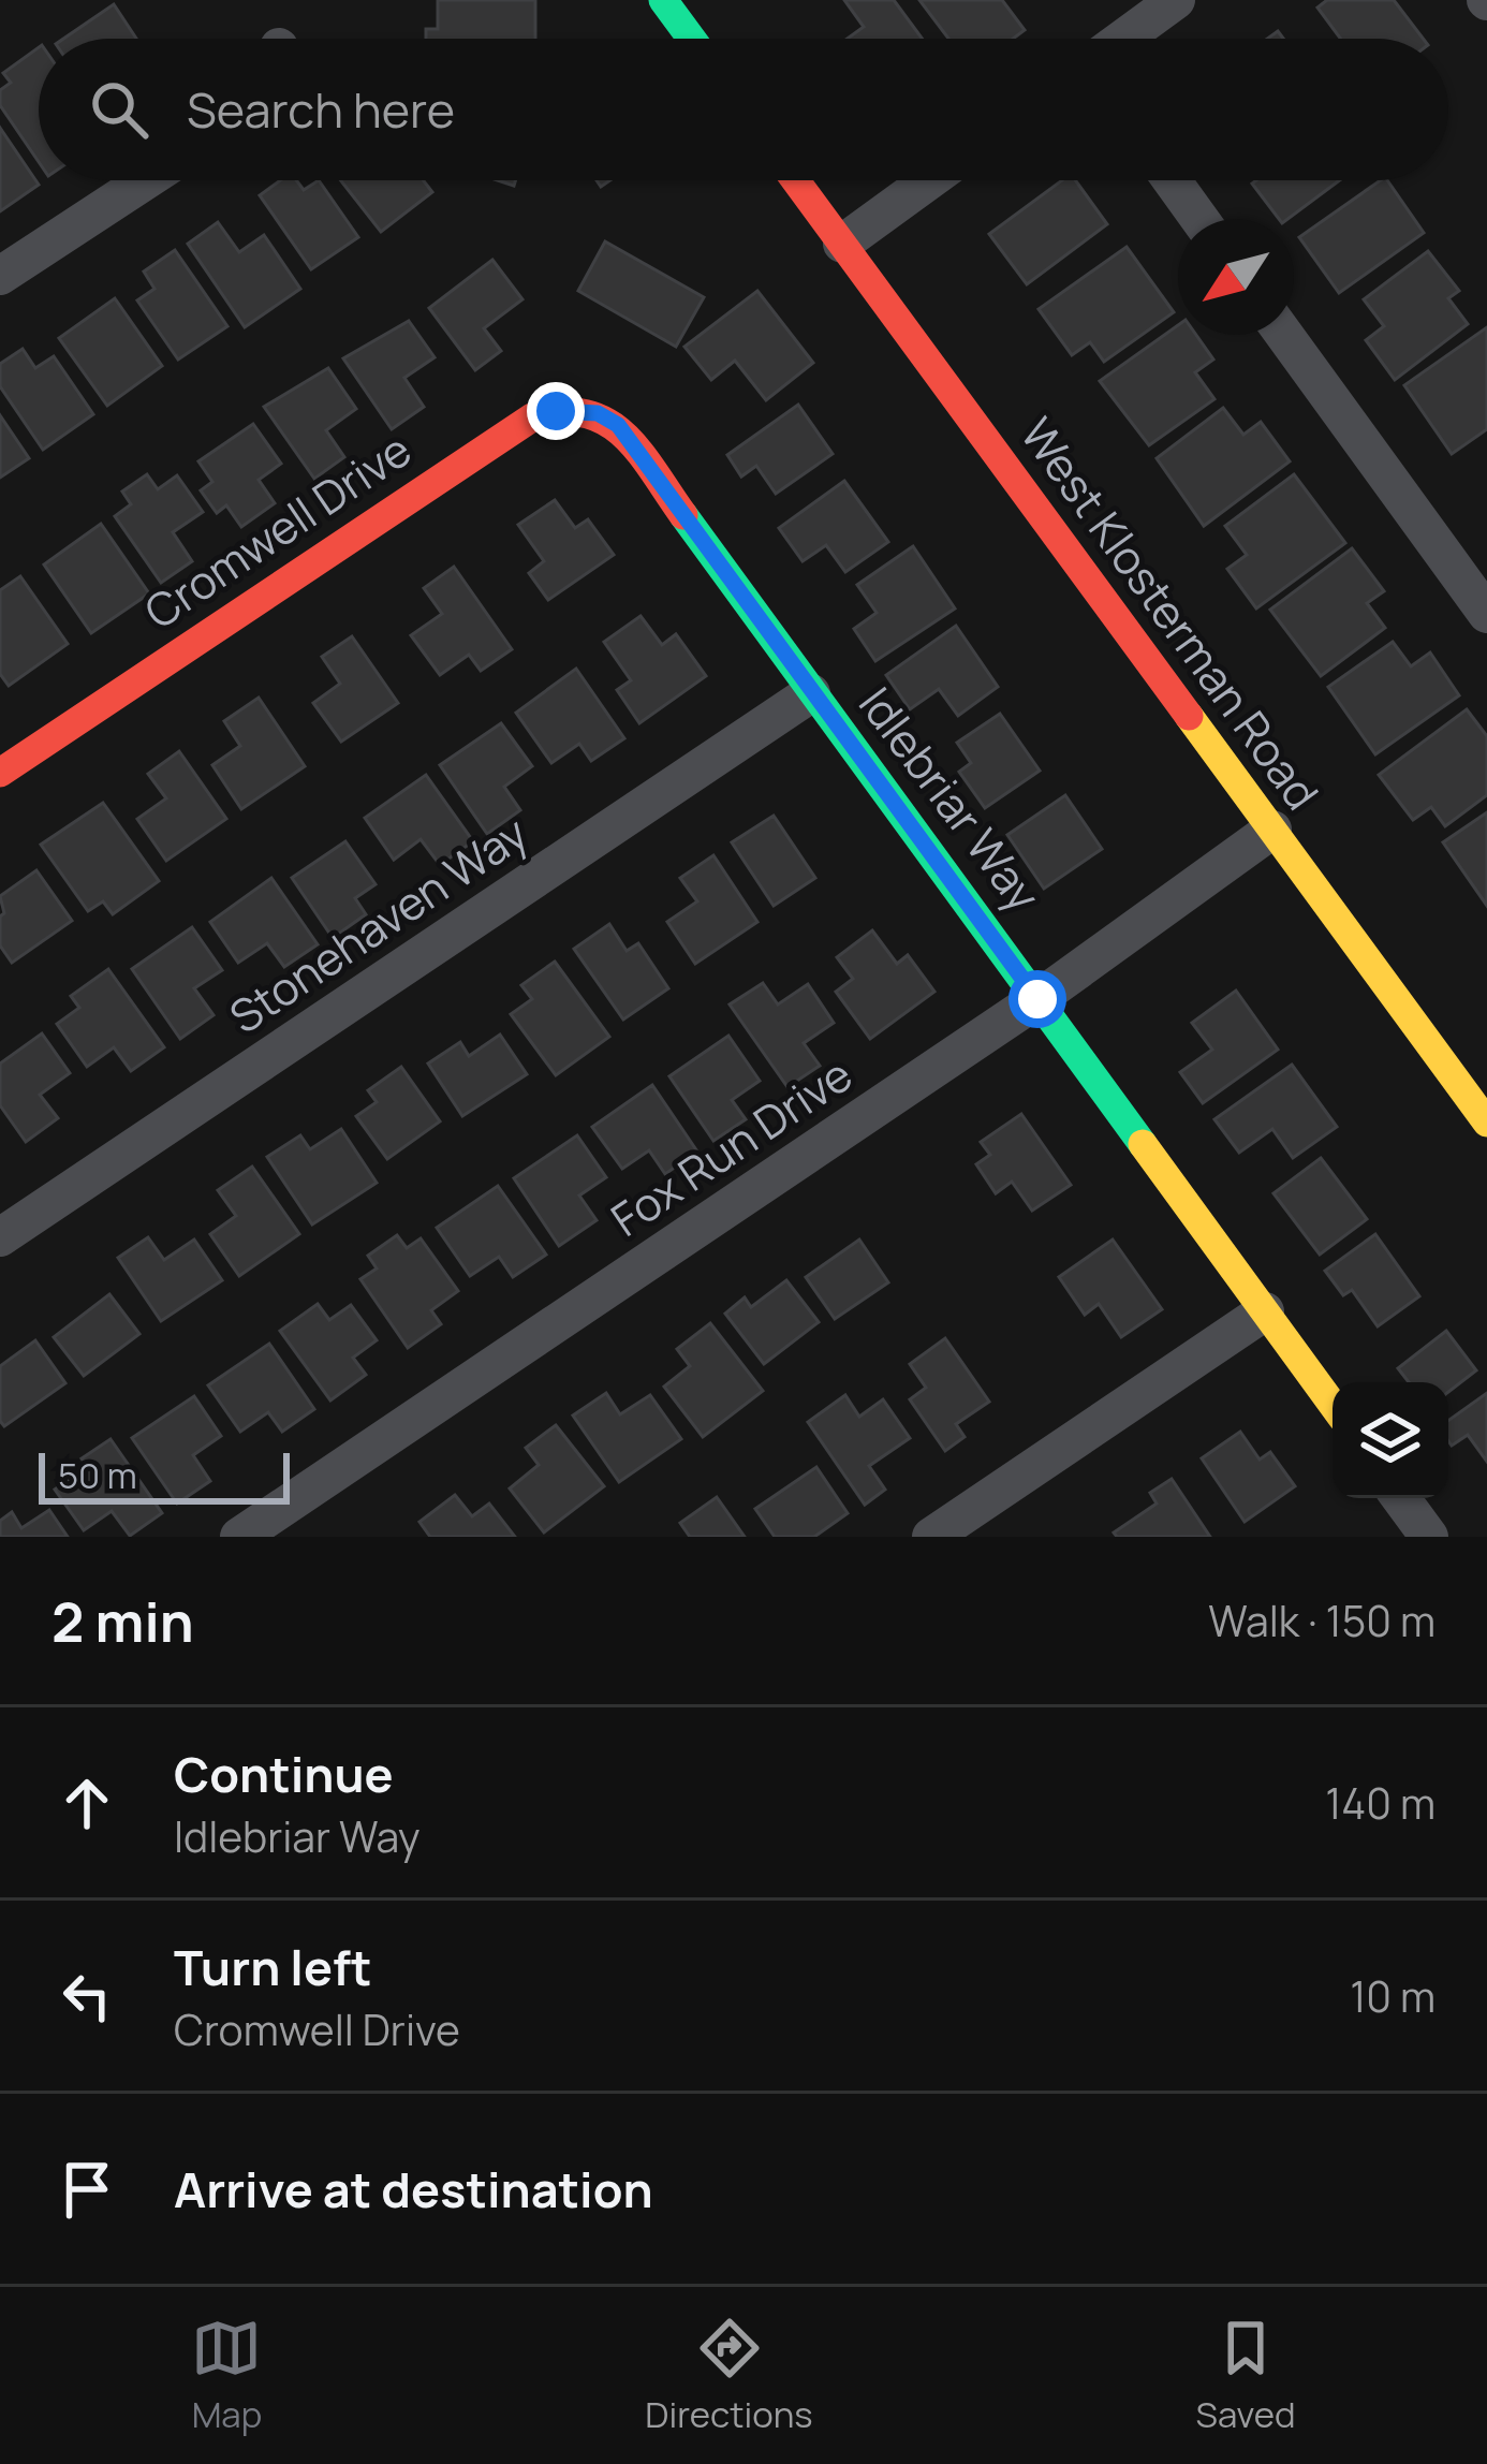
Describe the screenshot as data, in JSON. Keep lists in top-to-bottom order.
{
  "streets": {
    "street": [
      "Cromwell Drive",
      "West Klosterman Road",
      "Idlebriar Way",
      "Stonehaven Way",
      "Fox Run Drive"
    ]
  },
  "crossings": [
    ["Cromwell Drive", "Idlebriar Way"],
    ["West Klosterman Road", "Fox Run Drive"],
    ["Idlebriar Way", "Stonehaven Way"],
    ["Idlebriar Way", "Fox Run Drive"]
  ],
  "scale_bar": "50 m",
  "north": "bottom left",
  "page": {
    "search": "Search here",
    "scale": "50 m",
    "heading": ["2 min", "Walk · 150 m"],
    "list": [
      ["Continue", "Idlebriar Way", "140 m"],
      ["Turn left", "Cromwell Drive", "10 m"],
      "Arrive at destination"
    ],
    "nav": ["Map", "Directions", "Saved"]
  }
}
